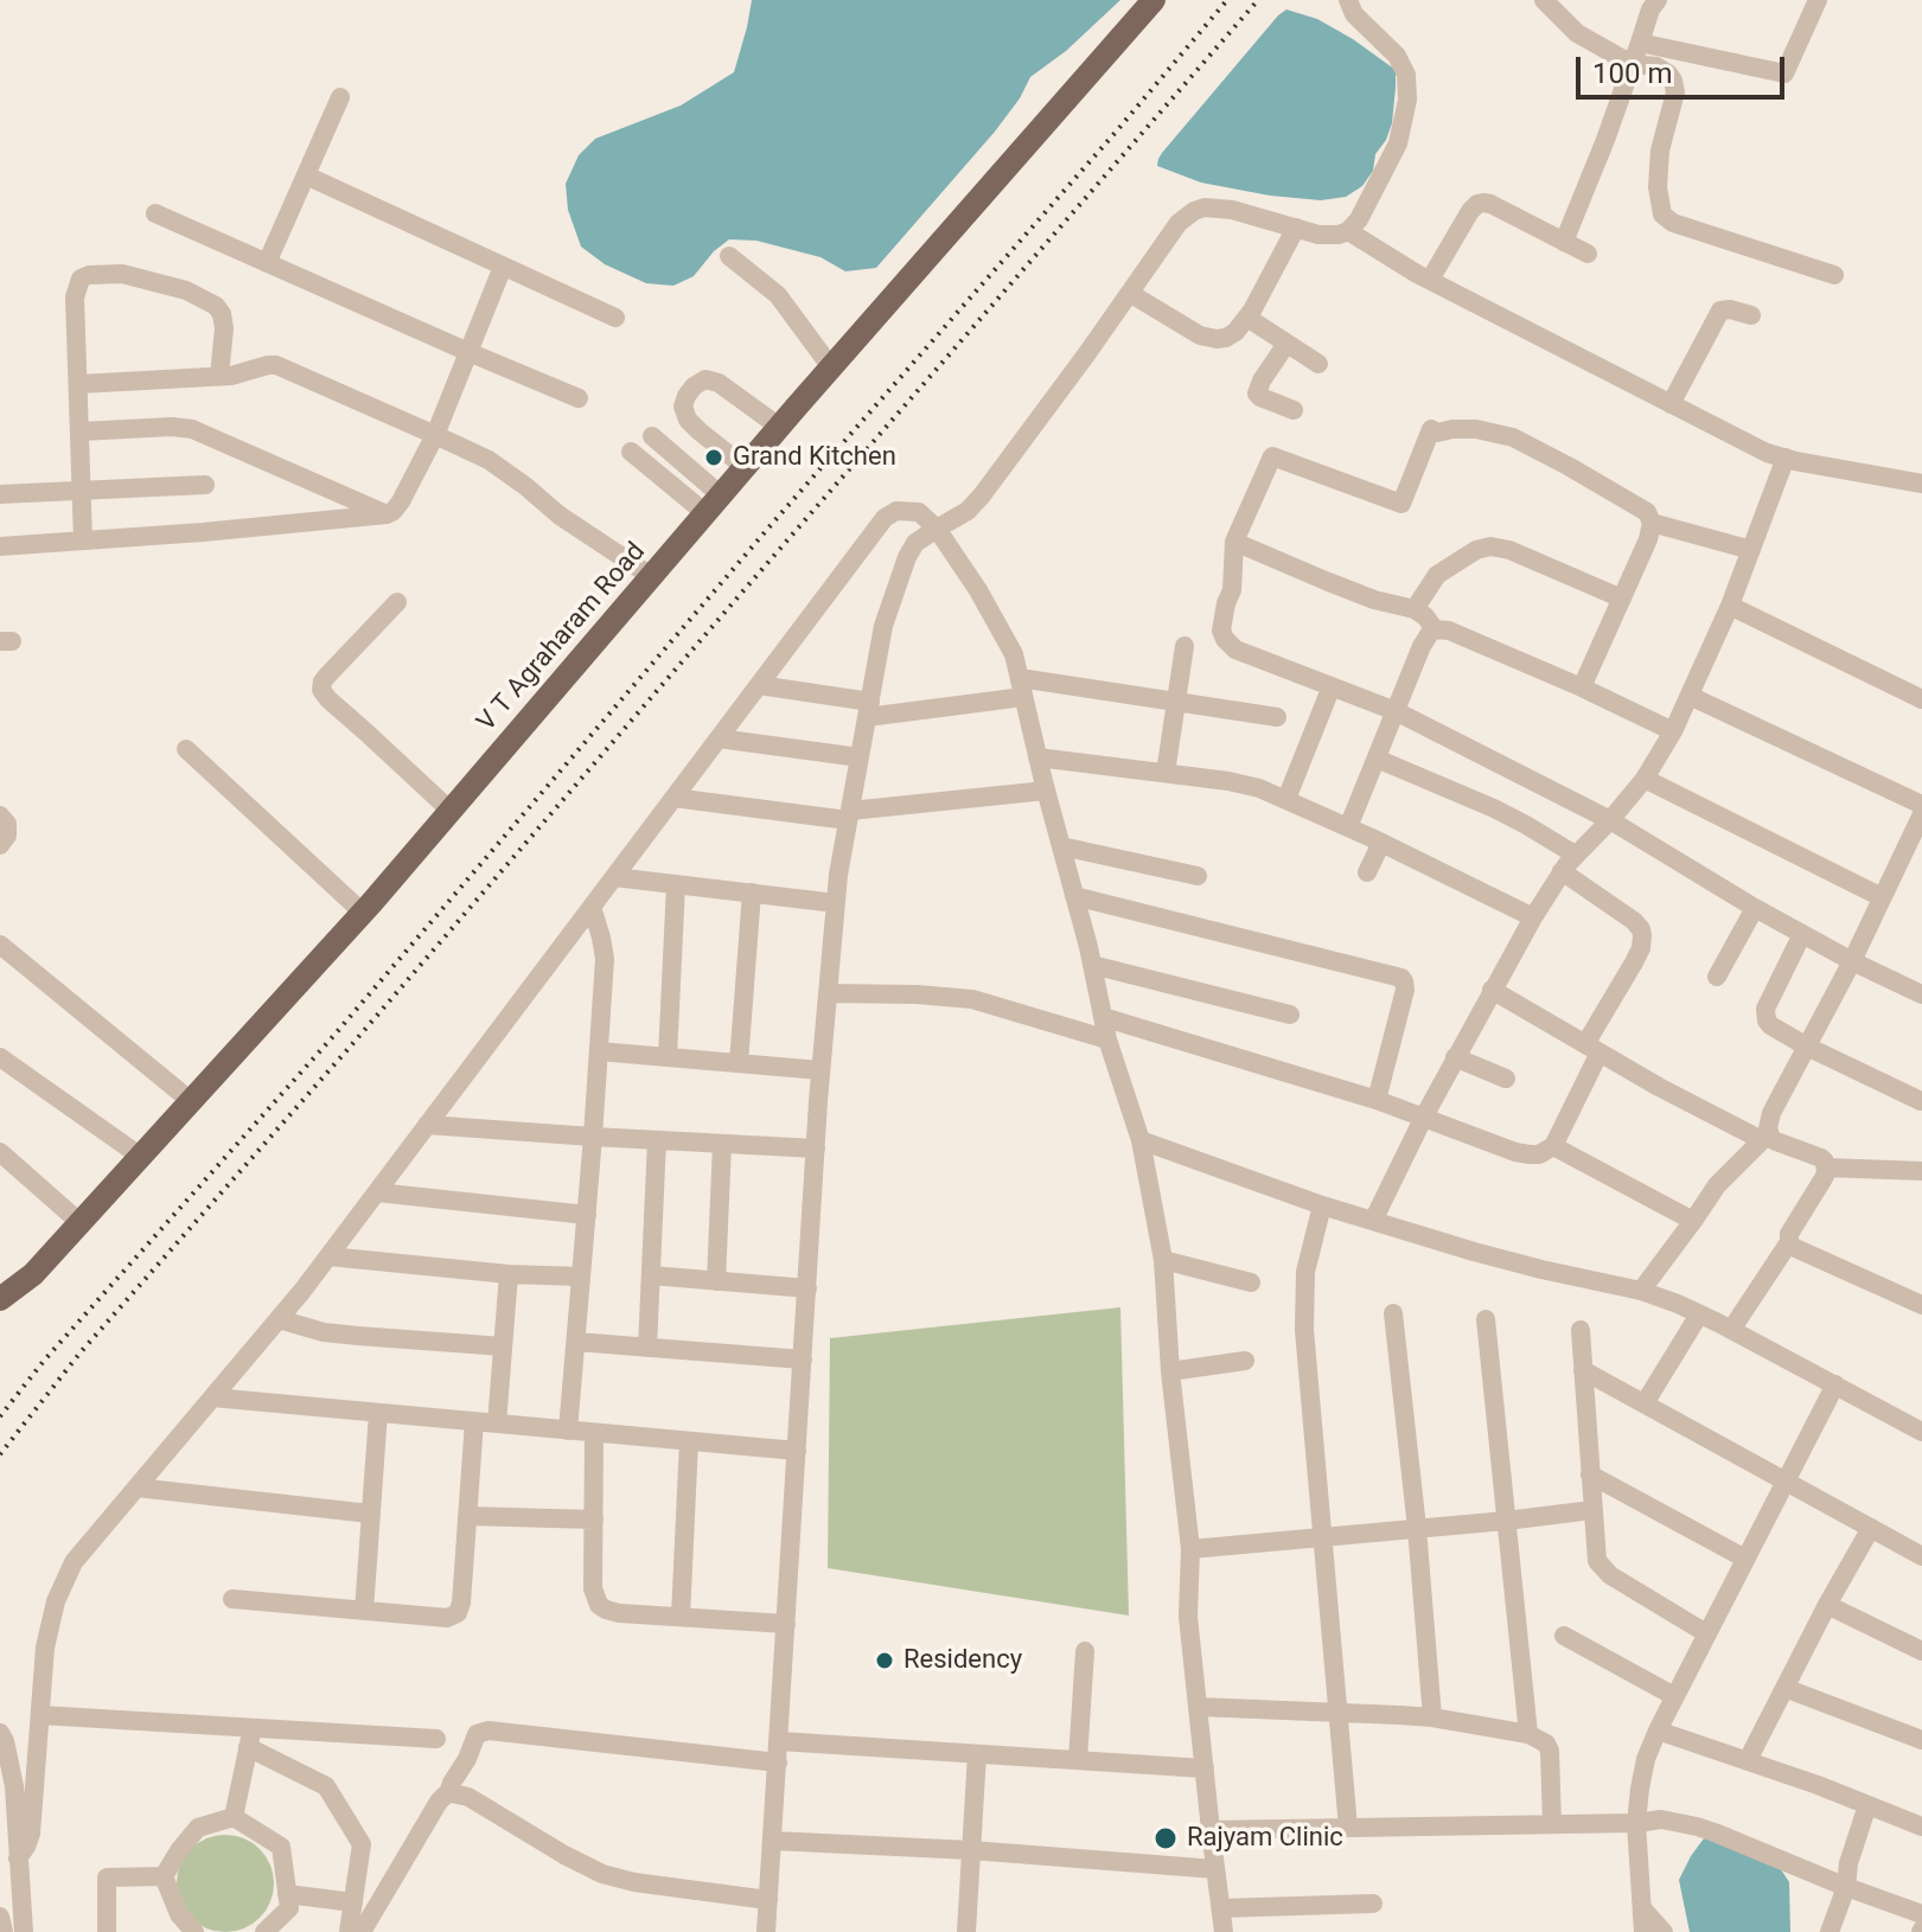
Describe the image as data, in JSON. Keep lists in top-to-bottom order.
{
  "streets": {
    "main road": ["V T Agraharam Road"]
  },
  "places": ["Grand Kitchen", "Residency", "Rajyam Clinic"],
  "scale_bar": "100 m"
}
